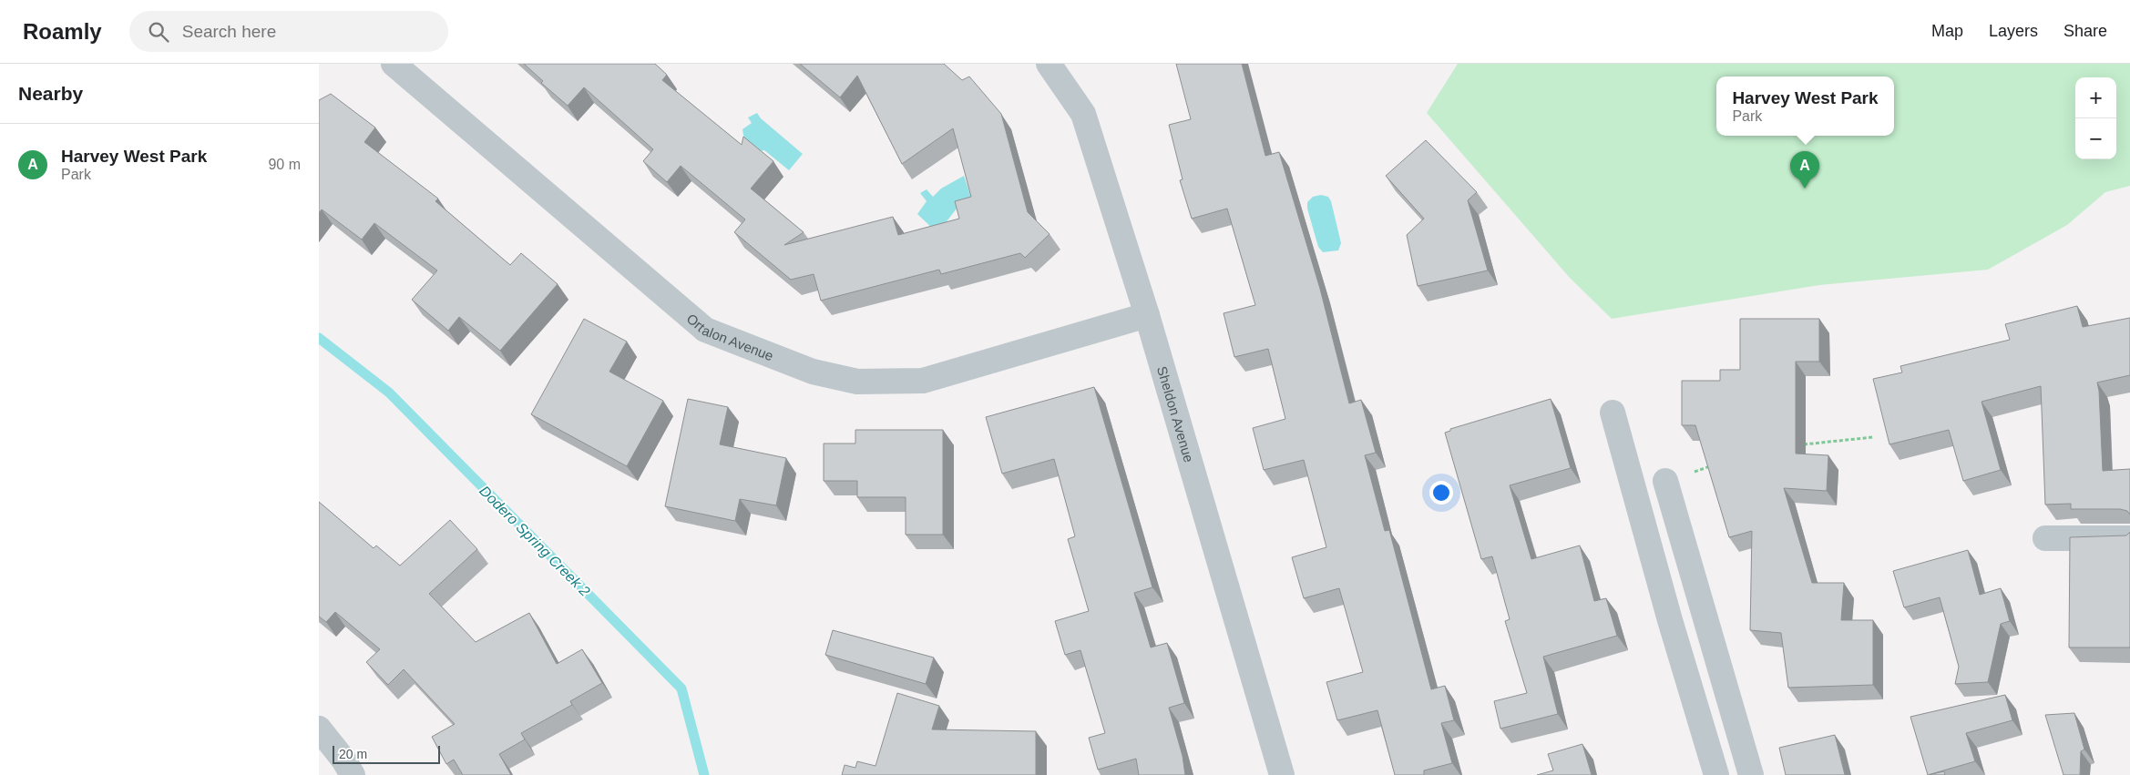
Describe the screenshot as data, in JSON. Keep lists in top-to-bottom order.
{
  "streets": {
    "street": ["Ortalon Avenue", "Sheldon Avenue"]
  },
  "crossings": [
    ["Ortalon Avenue", "Sheldon Avenue"]
  ],
  "water": ["Dodero Spring Creek 2"],
  "scale_bar": "20 m",
  "page": {
    "header": "Roamly",
    "search": "Search here",
    "nav": ["Map", "Layers", "Share"],
    "heading": "Nearby",
    "popup": ["Harvey West Park", "Park"],
    "map_buttons": ["+", "−"],
    "list": [
      {
        "mark": "A",
        "name": "Harvey West Park",
        "note": "Park",
        "value": "90 m"
      }
    ],
    "pins": "A",
    "scale": "20 m"
  }
}
